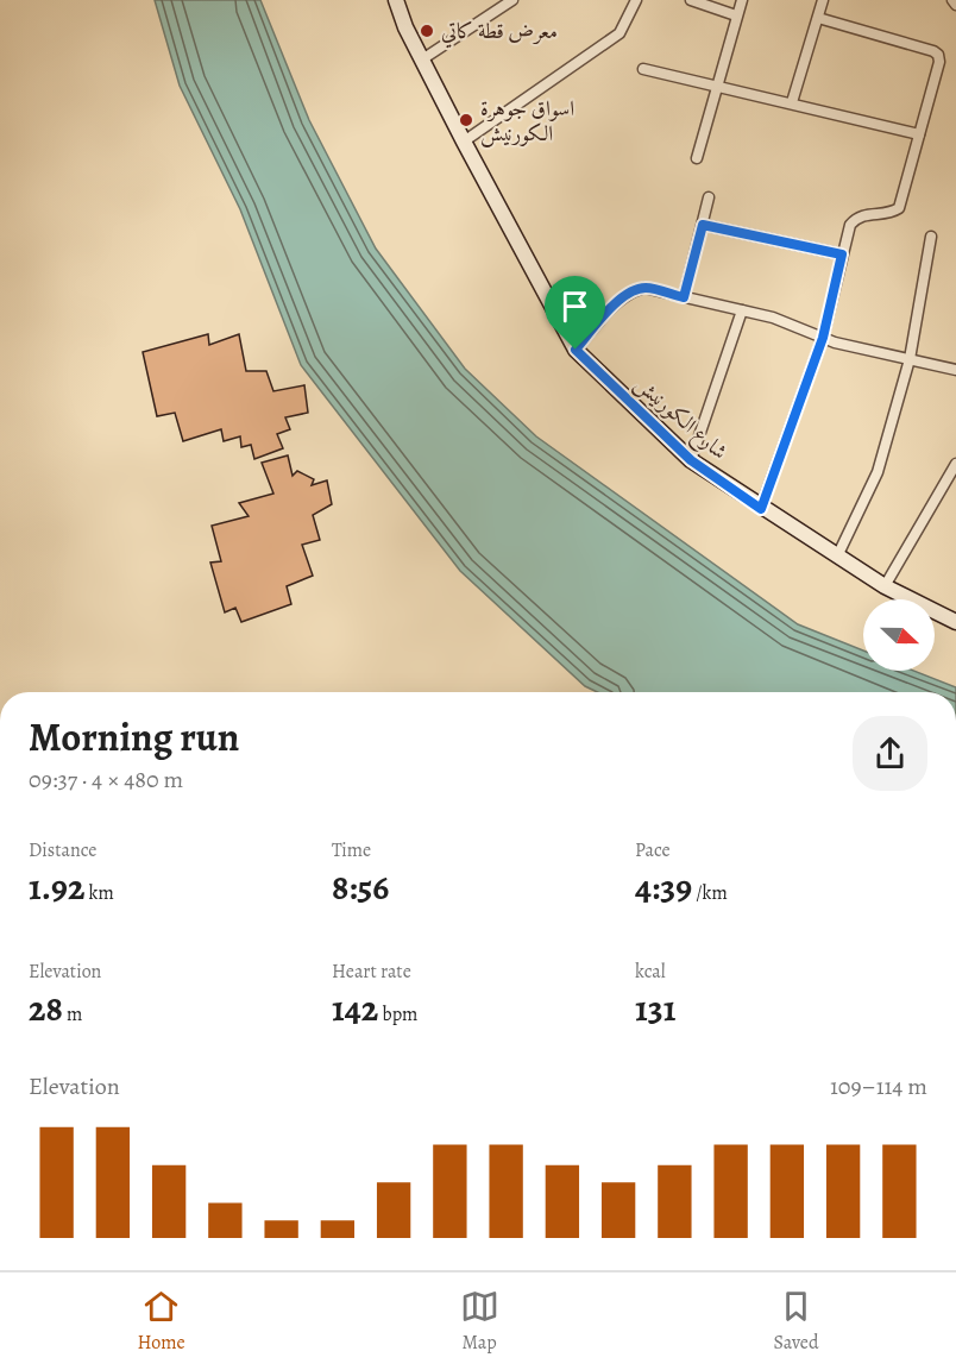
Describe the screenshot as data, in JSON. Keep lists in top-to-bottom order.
{
  "streets": {
    "street": ["شارع الكورنيش"]
  },
  "places": ["معرض قطة كاتي", "اسواق جوهرة الكورنيش"],
  "north": "right",
  "page": {
    "heading": ["Morning run", "09:37 · 4 × 480 m"],
    "stats": [
      ["Distance", "1.92 km"],
      ["Time", "8:56"],
      ["Pace", "4:39 /km"],
      ["Elevation", "28 m"],
      ["Heart rate", "142 bpm"],
      ["kcal", "131"]
    ],
    "chart": ["Elevation", "109–114 m"],
    "tabs": ["Home", "Map", "Saved"]
  }
}
